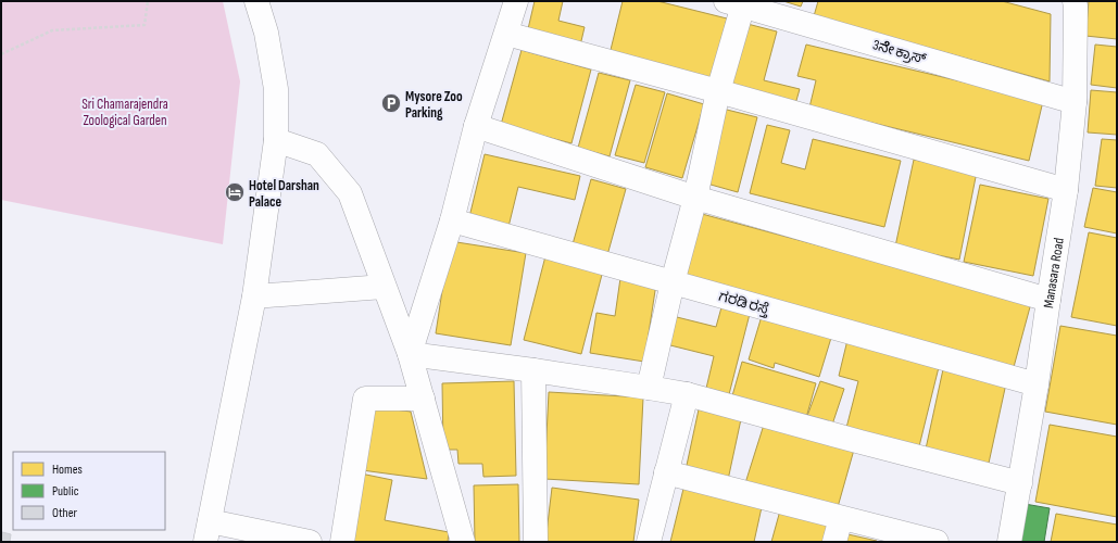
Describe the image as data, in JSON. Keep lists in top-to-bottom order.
{
  "streets": {
    "street": ["3ನೆೇ ಕ್ರಾಸ್", "Manasara Road", "ಗರಡಿ ರಸ್ತೆ"]
  },
  "crossings": [
    ["3ನೆೇ ಕ್ರಾಸ್", "Manasara Road"],
    ["Manasara Road", "ಗರಡಿ ರಸ್ತೆ"]
  ],
  "parks": ["Sri Chamarajendra Zoological Garden"],
  "places": {
    "parking": ["Mysore Zoo Parking"],
    "hotel": ["Hotel Darshan Palace"]
  },
  "legend": ["Homes", "Public", "Other"]
}
